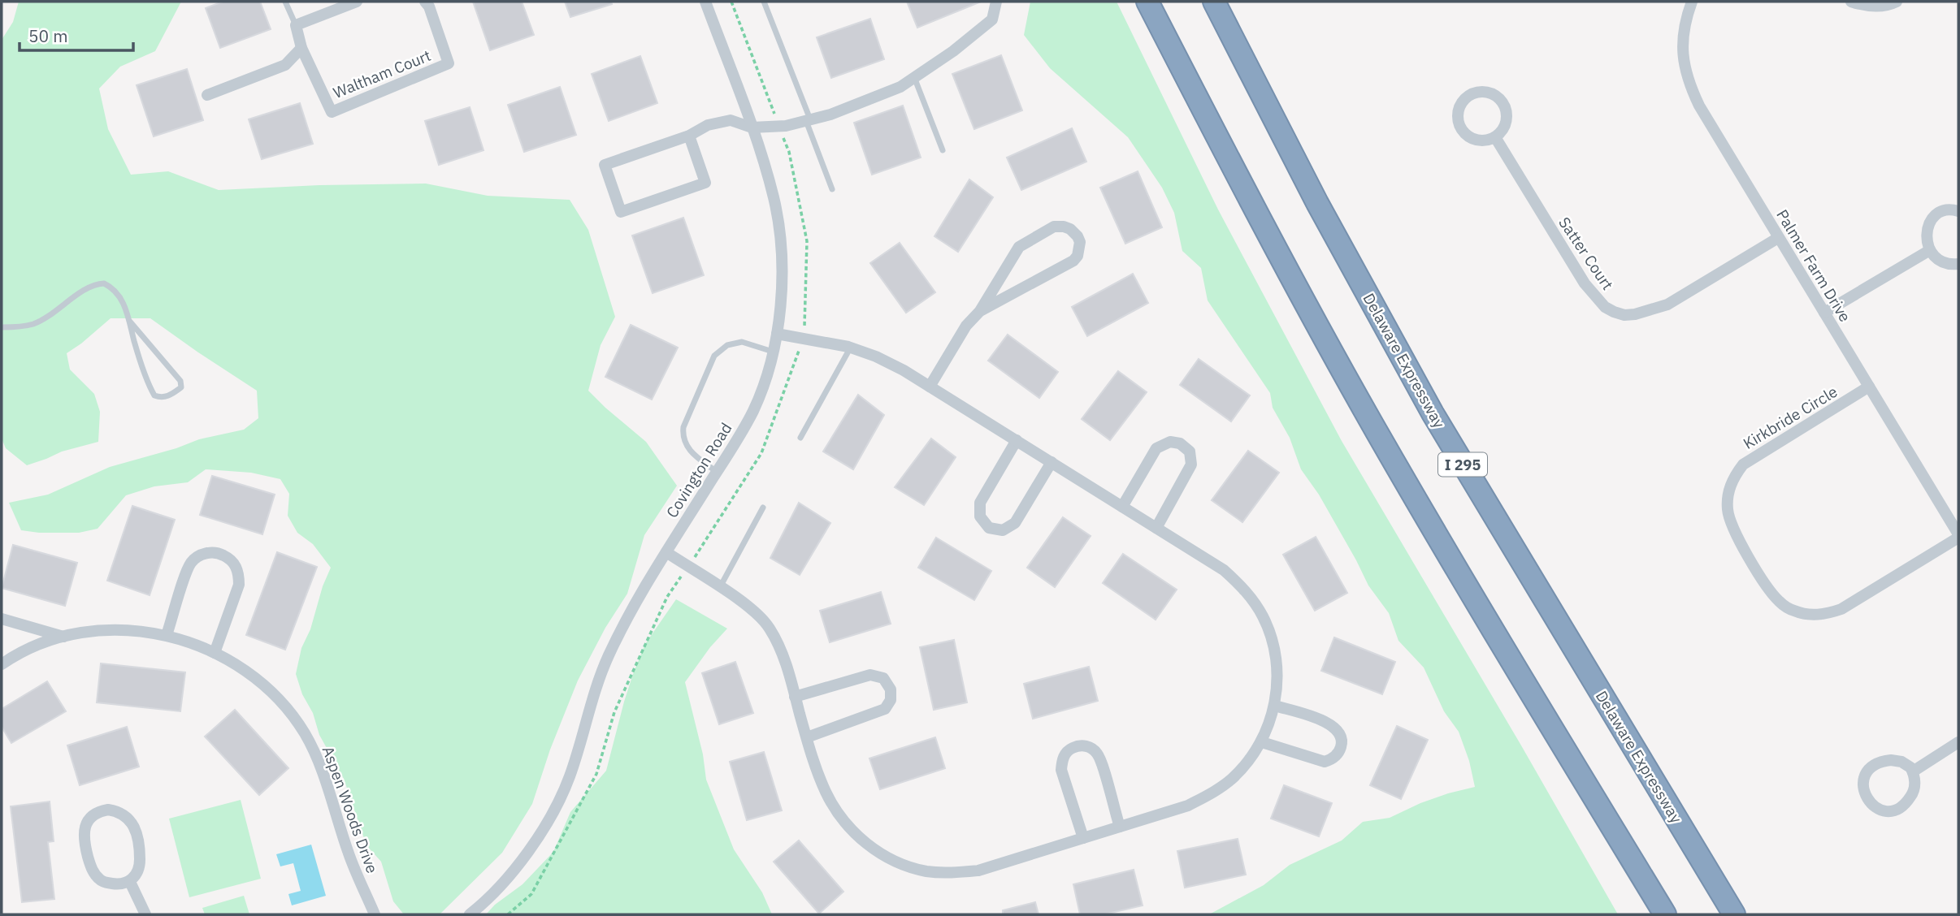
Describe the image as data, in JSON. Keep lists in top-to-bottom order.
{
  "streets": {
    "highway": ["Delaware Expressway", "I 295"],
    "street": [
      "Waltham Court",
      "Satter Court",
      "Palmer Farm Drive",
      "Kirkbride Circle",
      "Covington Road",
      "Aspen Woods Drive"
    ]
  },
  "crossings": [
    ["Satter Court", "Palmer Farm Drive"],
    ["Palmer Farm Drive", "Kirkbride Circle"]
  ],
  "scale_bar": "50 m"
}
